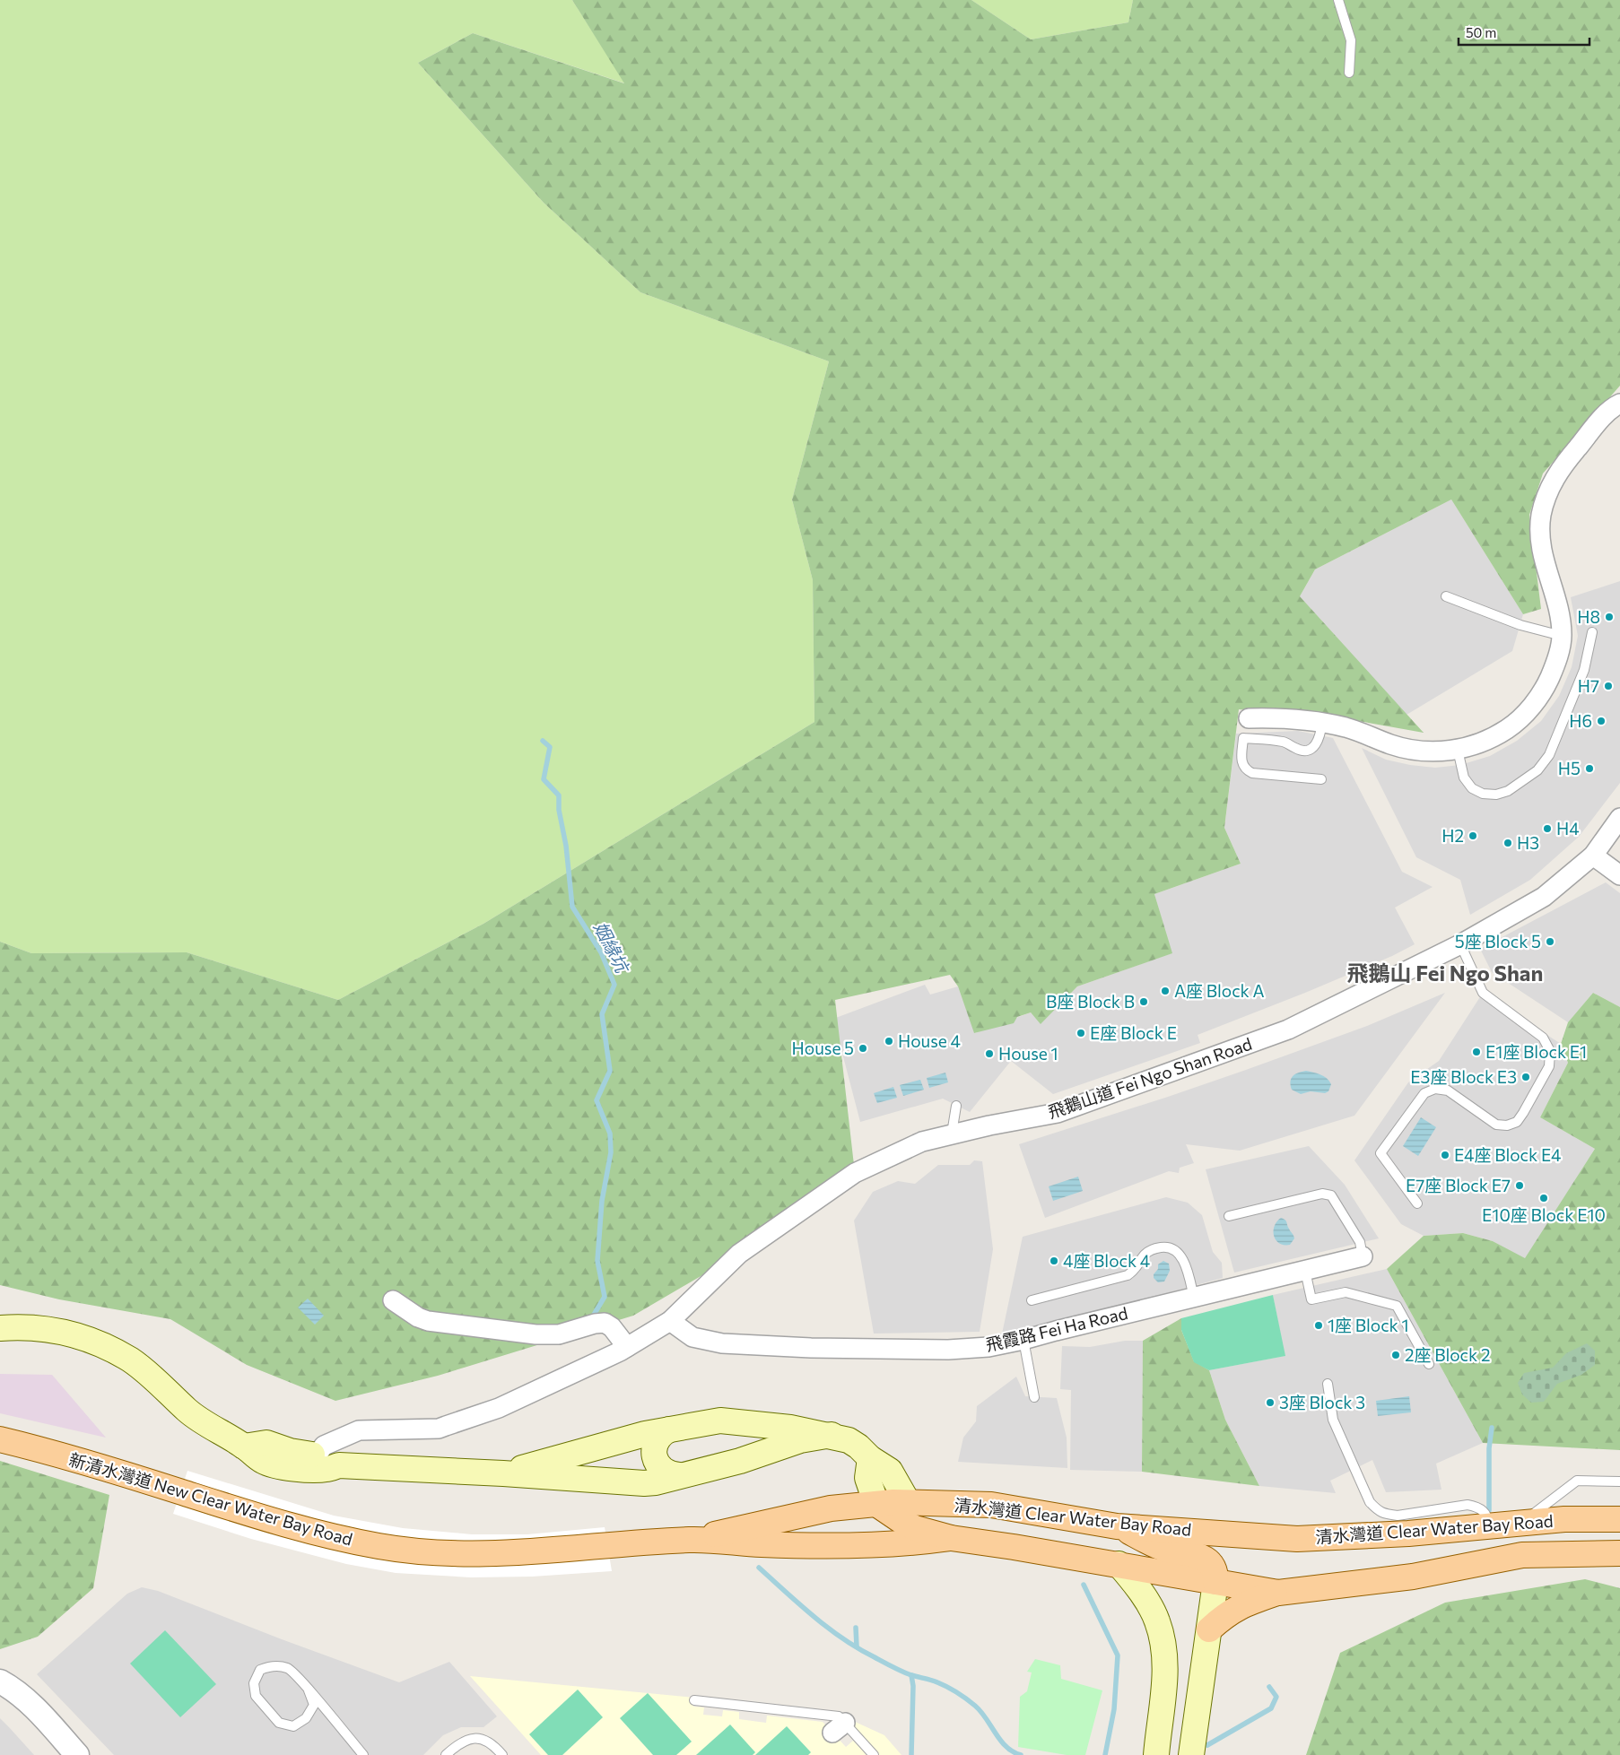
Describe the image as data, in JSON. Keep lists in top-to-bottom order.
{
  "streets": {
    "main road": ["新清水灣道 New Clear Water Bay Road", "清水灣道 Clear Water Bay Road"],
    "street": ["飛鵝山道 Fei Ngo Shan Road", "飛霞路 Fei Ha Road"]
  },
  "crossings": [
    ["飛鵝山道 Fei Ngo Shan Road", "飛霞路 Fei Ha Road"],
    ["新清水灣道 New Clear Water Bay Road", "清水灣道 Clear Water Bay Road"]
  ],
  "districts": ["飛鵝山 Fei Ngo Shan"],
  "water": ["姻緣坑"],
  "places": [
    "H8",
    "H7",
    "H6",
    "H5",
    "H4",
    "H2",
    "H3",
    "5座 Block 5",
    "A座 Block A",
    "B座 Block B",
    "E座 Block E",
    "House 4",
    "House 5",
    "E1座 Block E1",
    "House 1",
    "E3座 Block E3",
    "E4座 Block E4",
    "E7座 Block E7",
    "E10座 Block E10",
    "4座 Block 4",
    "1座 Block 1",
    "2座 Block 2",
    "3座 Block 3"
  ],
  "scale_bar": "50 m"
}
